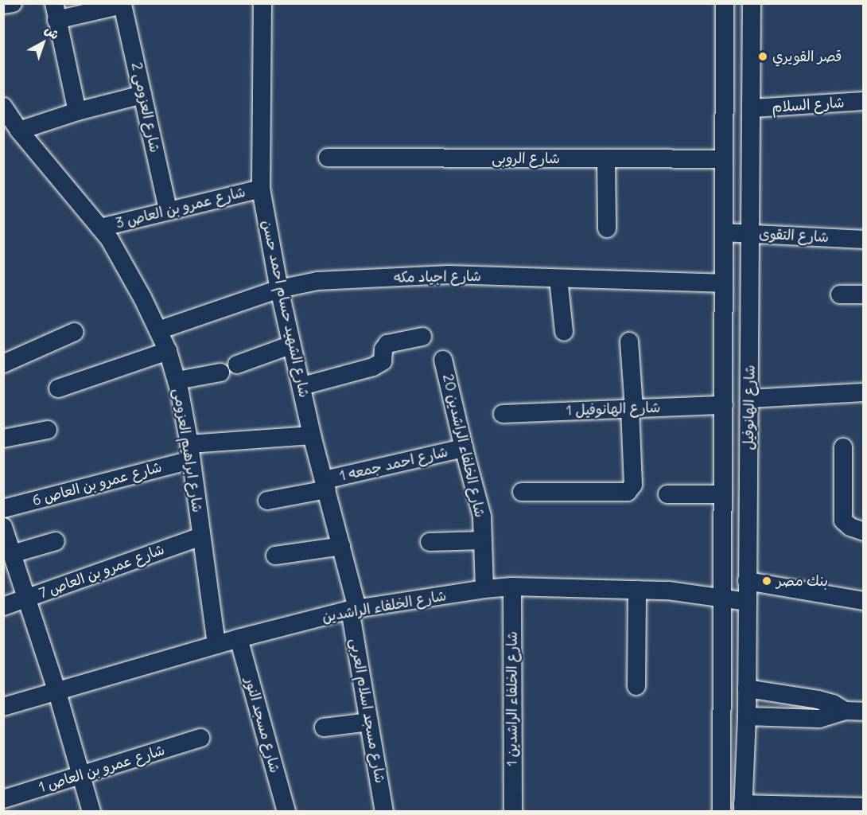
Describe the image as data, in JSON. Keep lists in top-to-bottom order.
{
  "streets": {
    "street": [
      "شارع السلام",
      "شارع العزومى 2",
      "شارع الروبى",
      "شارع عمرو بن العاص 3",
      "شارع التقوى",
      "شارع اجياد مكه",
      "شارع الشهيد حسام احمد حسن",
      "شارع الهانوفيل",
      "شارع الهانوفيل 1",
      "شارع الخلفاء الراشدين 20",
      "شارع ابراهيم العزومى",
      "شارع احمد جمعه 1",
      "شارع عمرو بن العاص 6",
      "شارع عمرو بن العاص 7",
      "شارع الخلفاء الراشدين",
      "شارع الخلفاء الراشدين 1",
      "شارع مسجد اسلام العربى",
      "شارع مسجد النور",
      "شارع عمرو بن العاص 1"
    ]
  },
  "crossings": [
    ["شارع السلام", "شارع الهانوفيل"],
    ["شارع العزومى 2", "شارع عمرو بن العاص 3"],
    ["شارع الروبى", "شارع الهانوفيل"],
    ["شارع عمرو بن العاص 3", "شارع الشهيد حسام احمد حسن"],
    ["شارع عمرو بن العاص 3", "شارع ابراهيم العزومى"],
    ["شارع التقوى", "شارع الهانوفيل"],
    ["شارع اجياد مكه", "شارع الشهيد حسام احمد حسن"],
    ["شارع اجياد مكه", "شارع الهانوفيل"],
    ["شارع اجياد مكه", "شارع ابراهيم العزومى"],
    ["شارع الشهيد حسام احمد حسن", "شارع احمد جمعه 1"],
    ["شارع الشهيد حسام احمد حسن", "شارع عمرو بن العاص 6"],
    ["شارع الشهيد حسام احمد حسن", "شارع الخلفاء الراشدين"],
    ["شارع الشهيد حسام احمد حسن", "شارع مسجد اسلام العربى"],
    ["شارع الهانوفيل", "شارع الهانوفيل 1"],
    ["شارع الهانوفيل", "شارع الخلفاء الراشدين"],
    ["شارع الخلفاء الراشدين 20", "شارع احمد جمعه 1"],
    ["شارع الخلفاء الراشدين 20", "شارع الخلفاء الراشدين"],
    ["شارع ابراهيم العزومى", "شارع عمرو بن العاص 6"],
    ["شارع ابراهيم العزومى", "شارع عمرو بن العاص 7"],
    ["شارع ابراهيم العزومى", "شارع الخلفاء الراشدين"],
    ["شارع الخلفاء الراشدين", "شارع الخلفاء الراشدين 1"],
    ["شارع الخلفاء الراشدين", "شارع مسجد اسلام العربى"],
    ["شارع الخلفاء الراشدين", "شارع مسجد النور"]
  ],
  "places": ["قصر القويري", "بنك مصر"],
  "north": "top right"
}
